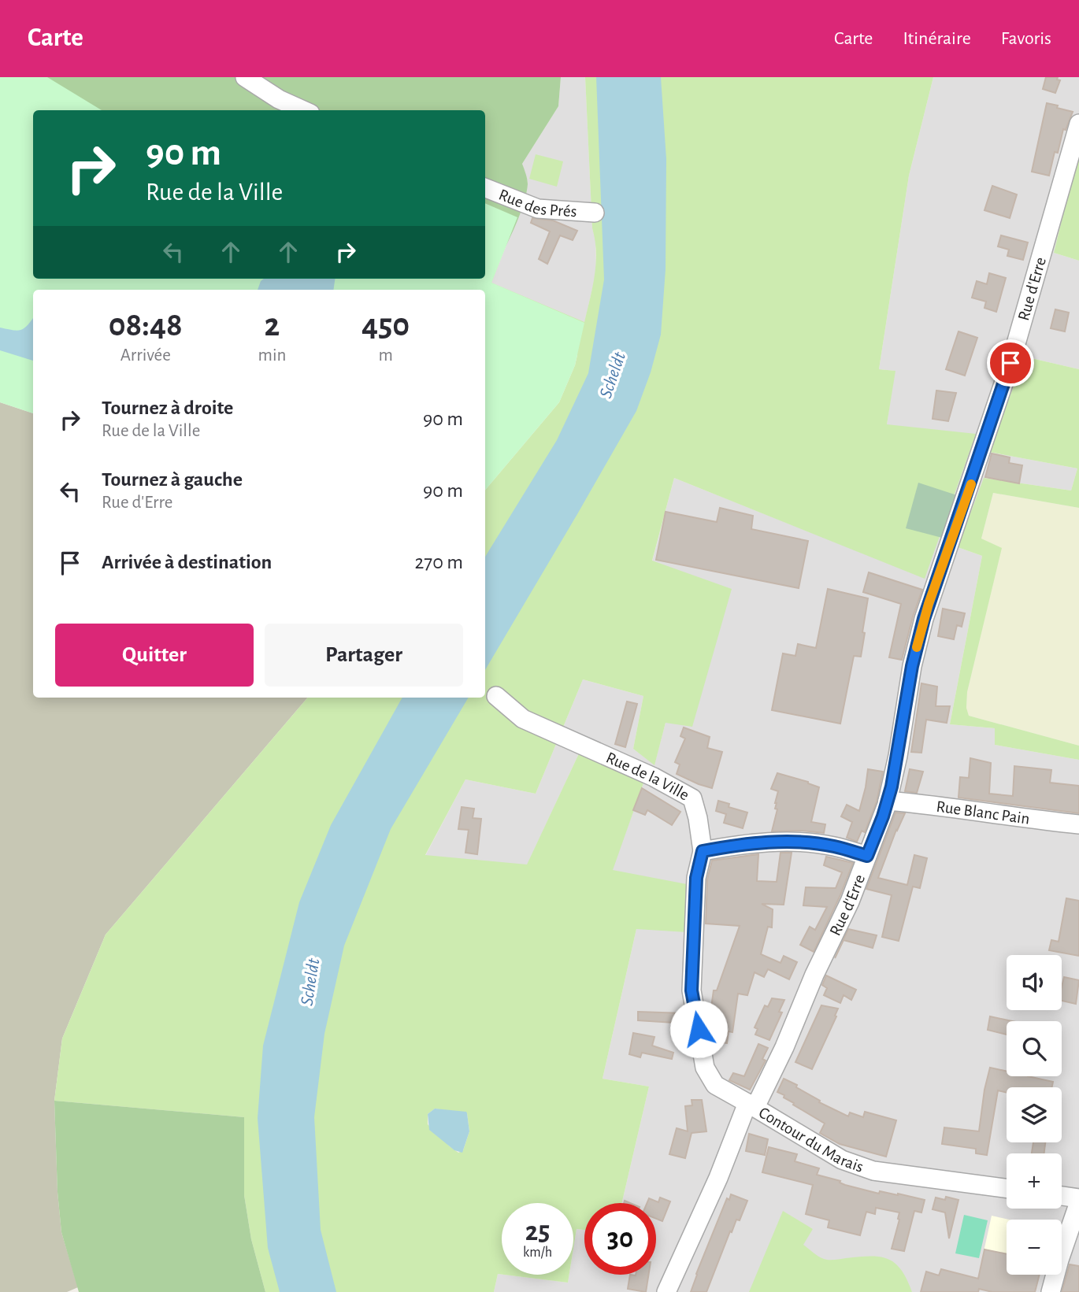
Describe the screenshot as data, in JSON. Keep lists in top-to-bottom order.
{
  "streets": {
    "street": [
      "Rue des Prés",
      "Rue d'Erre",
      "Rue de la Ville",
      "Rue Blanc Pain",
      "Contour du Marais"
    ]
  },
  "crossings": [
    ["Rue d'Erre", "Rue Blanc Pain"],
    ["Rue d'Erre", "Contour du Marais"]
  ],
  "water": ["Scheldt"],
  "page": {
    "header": "Carte",
    "nav": ["Carte", "Itinéraire", "Favoris"],
    "turn": ["90 m", "Rue de la Ville"],
    "eta": [
      "08:48",
      "Arrivée",
      "2",
      "min",
      "450",
      "m"
    ],
    "list": [
      {
        "name": "Tournez à droite",
        "note": "Rue de la Ville",
        "value": "90 m"
      },
      {
        "name": "Tournez à gauche",
        "note": "Rue d'Erre",
        "value": "90 m"
      },
      {
        "name": "Arrivée à destination",
        "value": "270 m"
      }
    ],
    "buttons": ["Quitter", "Partager"],
    "map_buttons": ["+", "−"],
    "speed": "25 km/h",
    "limit": "30"
  }
}
